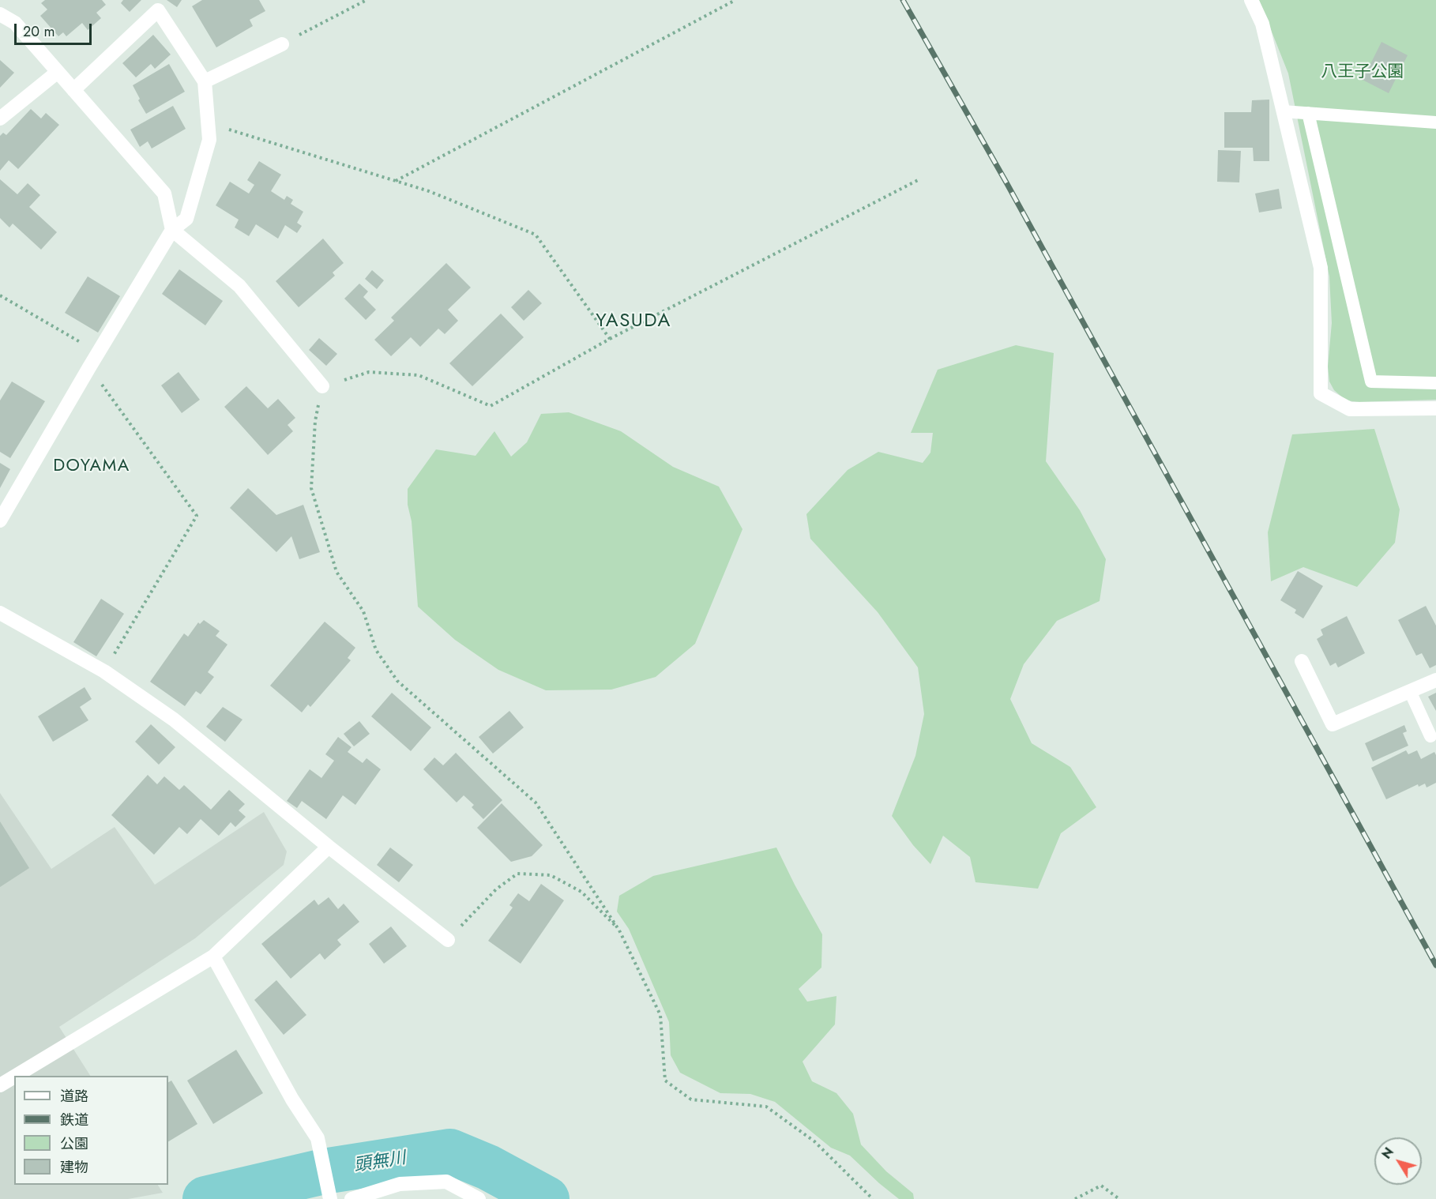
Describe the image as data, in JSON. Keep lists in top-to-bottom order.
{
  "districts": ["YASUDA", "DOYAMA"],
  "water": ["頭無川"],
  "parks": ["八王子公園"],
  "legend": [
    "道路",
    "鉄道",
    "公園",
    "建物"
  ],
  "scale_bar": "20 m",
  "north": "top left"
}
